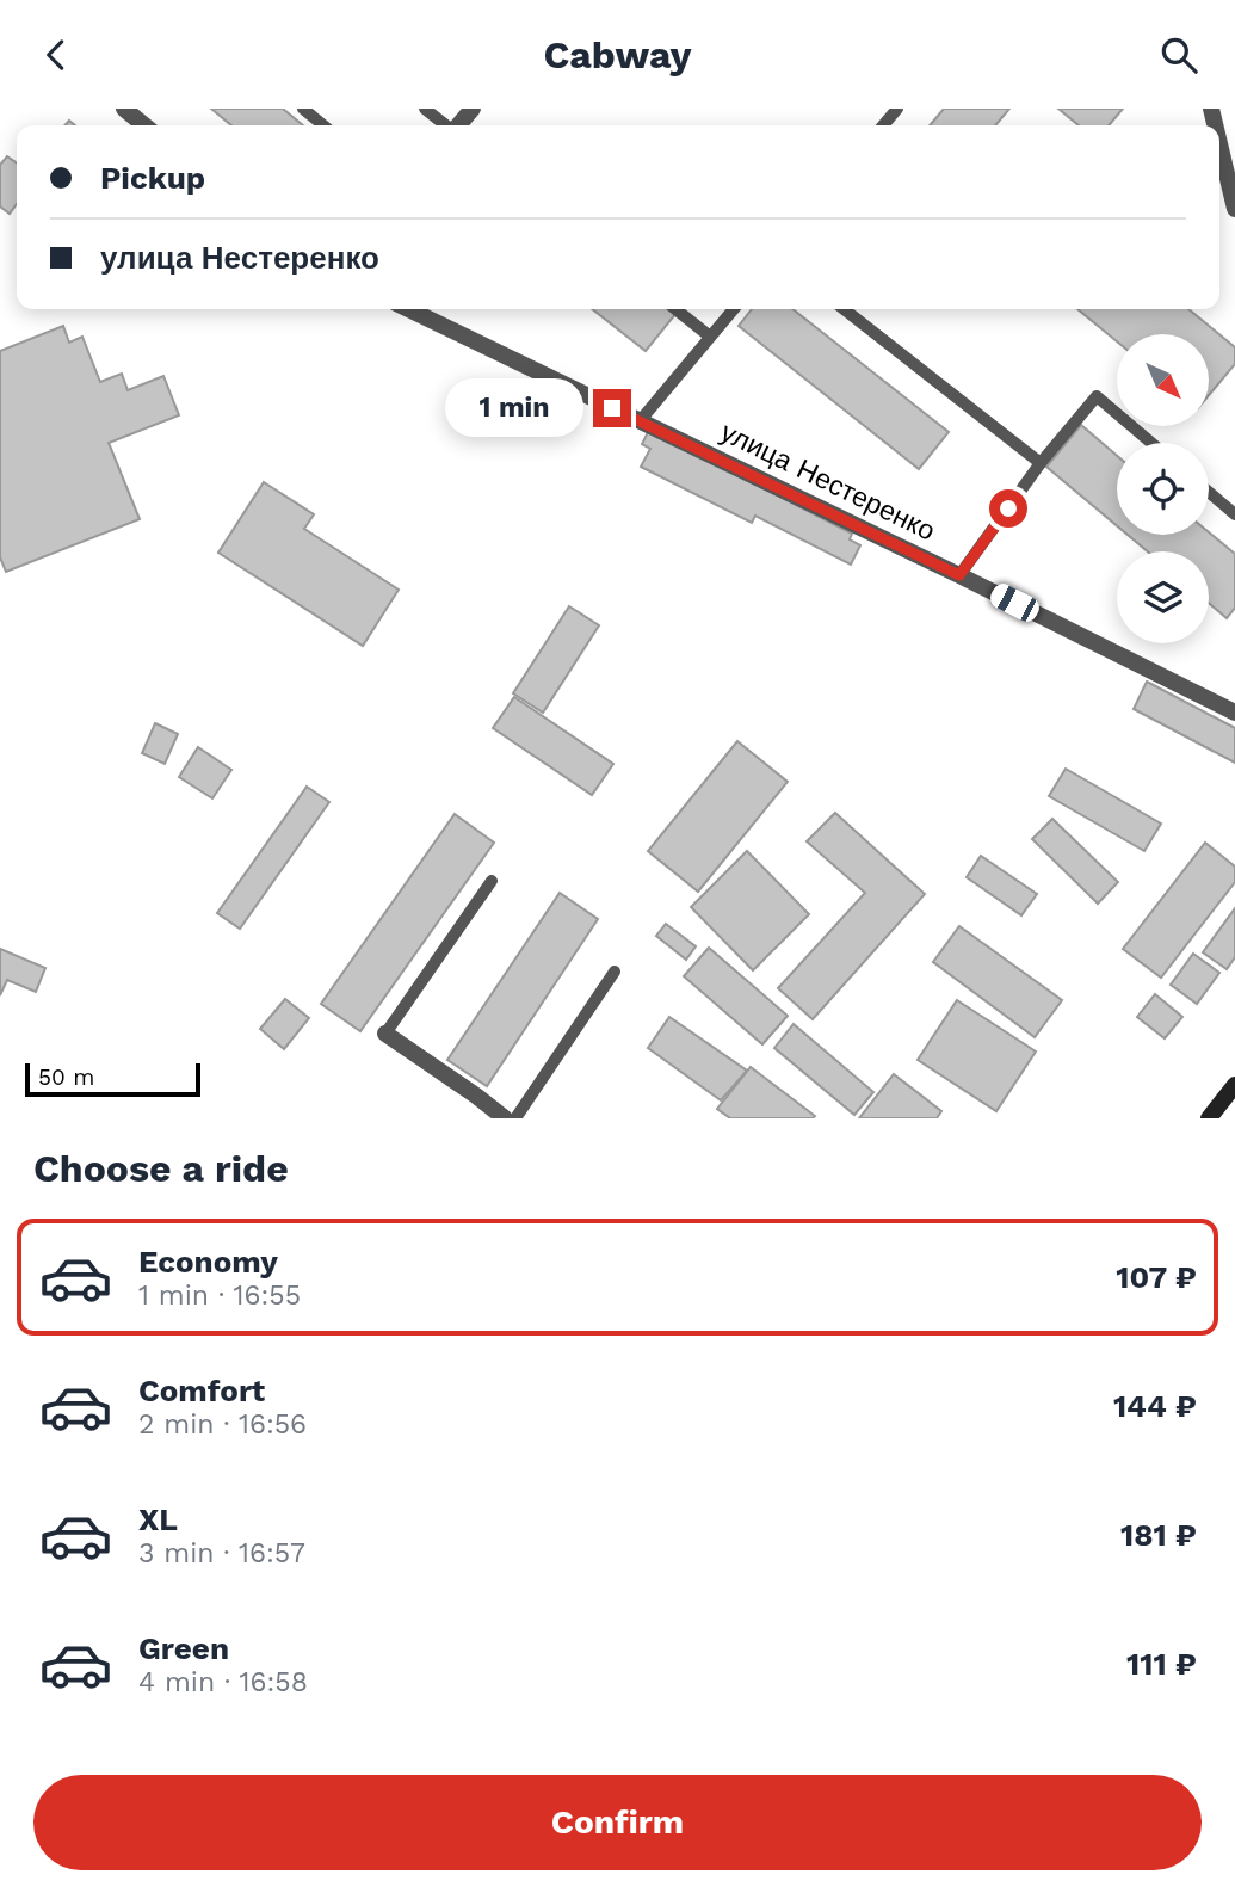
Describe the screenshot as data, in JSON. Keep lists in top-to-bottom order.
{
  "streets": {
    "street": ["улица Нестеренко"]
  },
  "scale_bar": "50 m",
  "north": "bottom right",
  "page": {
    "header": "Cabway",
    "banner": ["Pickup", "улица Нестеренко"],
    "bubble": "1 min",
    "scale": "50 m",
    "heading": "Choose a ride",
    "list": [
      {
        "name": "Economy",
        "note": "1 min · 16:55",
        "value": "107 ₽"
      },
      {
        "name": "Comfort",
        "note": "2 min · 16:56",
        "value": "144 ₽"
      },
      {
        "name": "XL",
        "note": "3 min · 16:57",
        "value": "181 ₽"
      },
      {
        "name": "Green",
        "note": "4 min · 16:58",
        "value": "111 ₽"
      }
    ],
    "buttons": "Confirm"
  }
}
